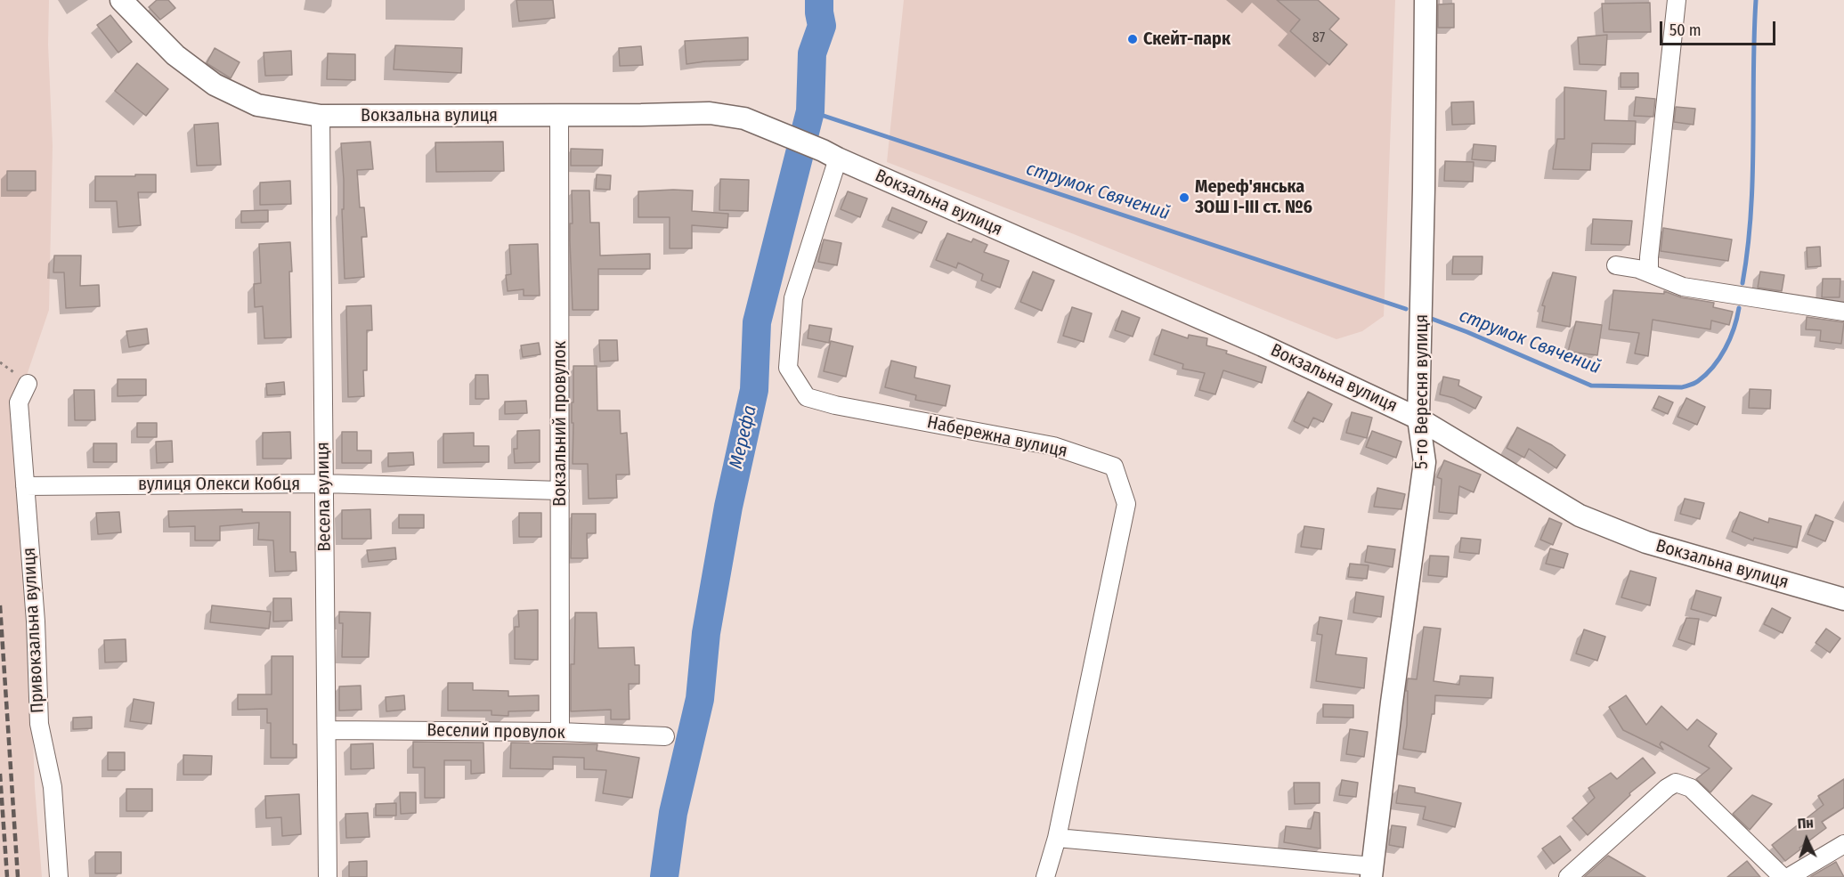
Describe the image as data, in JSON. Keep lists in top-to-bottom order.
{
  "streets": {
    "street": [
      "Вокзальна вулиця",
      "5-го Вересня вулиця",
      "Вокзальний провулок",
      "Набережна вулиця",
      "вулиця Олекси Кобця",
      "Весела вулиця",
      "Привокзальна вулиця",
      "Веселий провулок"
    ]
  },
  "crossings": [
    ["Вокзальна вулиця", "5-го Вересня вулиця"],
    ["Вокзальна вулиця", "Вокзальний провулок"],
    ["Вокзальна вулиця", "Набережна вулиця"],
    ["Вокзальна вулиця", "Весела вулиця"],
    ["Вокзальний провулок", "вулиця Олекси Кобця"],
    ["Вокзальний провулок", "Веселий провулок"],
    ["вулиця Олекси Кобця", "Весела вулиця"],
    ["вулиця Олекси Кобця", "Привокзальна вулиця"],
    ["Весела вулиця", "Веселий провулок"]
  ],
  "water": ["струмок Свячений", "Мерефа"],
  "places": ["Скейт-парк", "Мереф'янська ЗОШ І-ІІІ ст. №6"],
  "house_numbers": ["87"],
  "scale_bar": "50 m",
  "north": "top"
}
